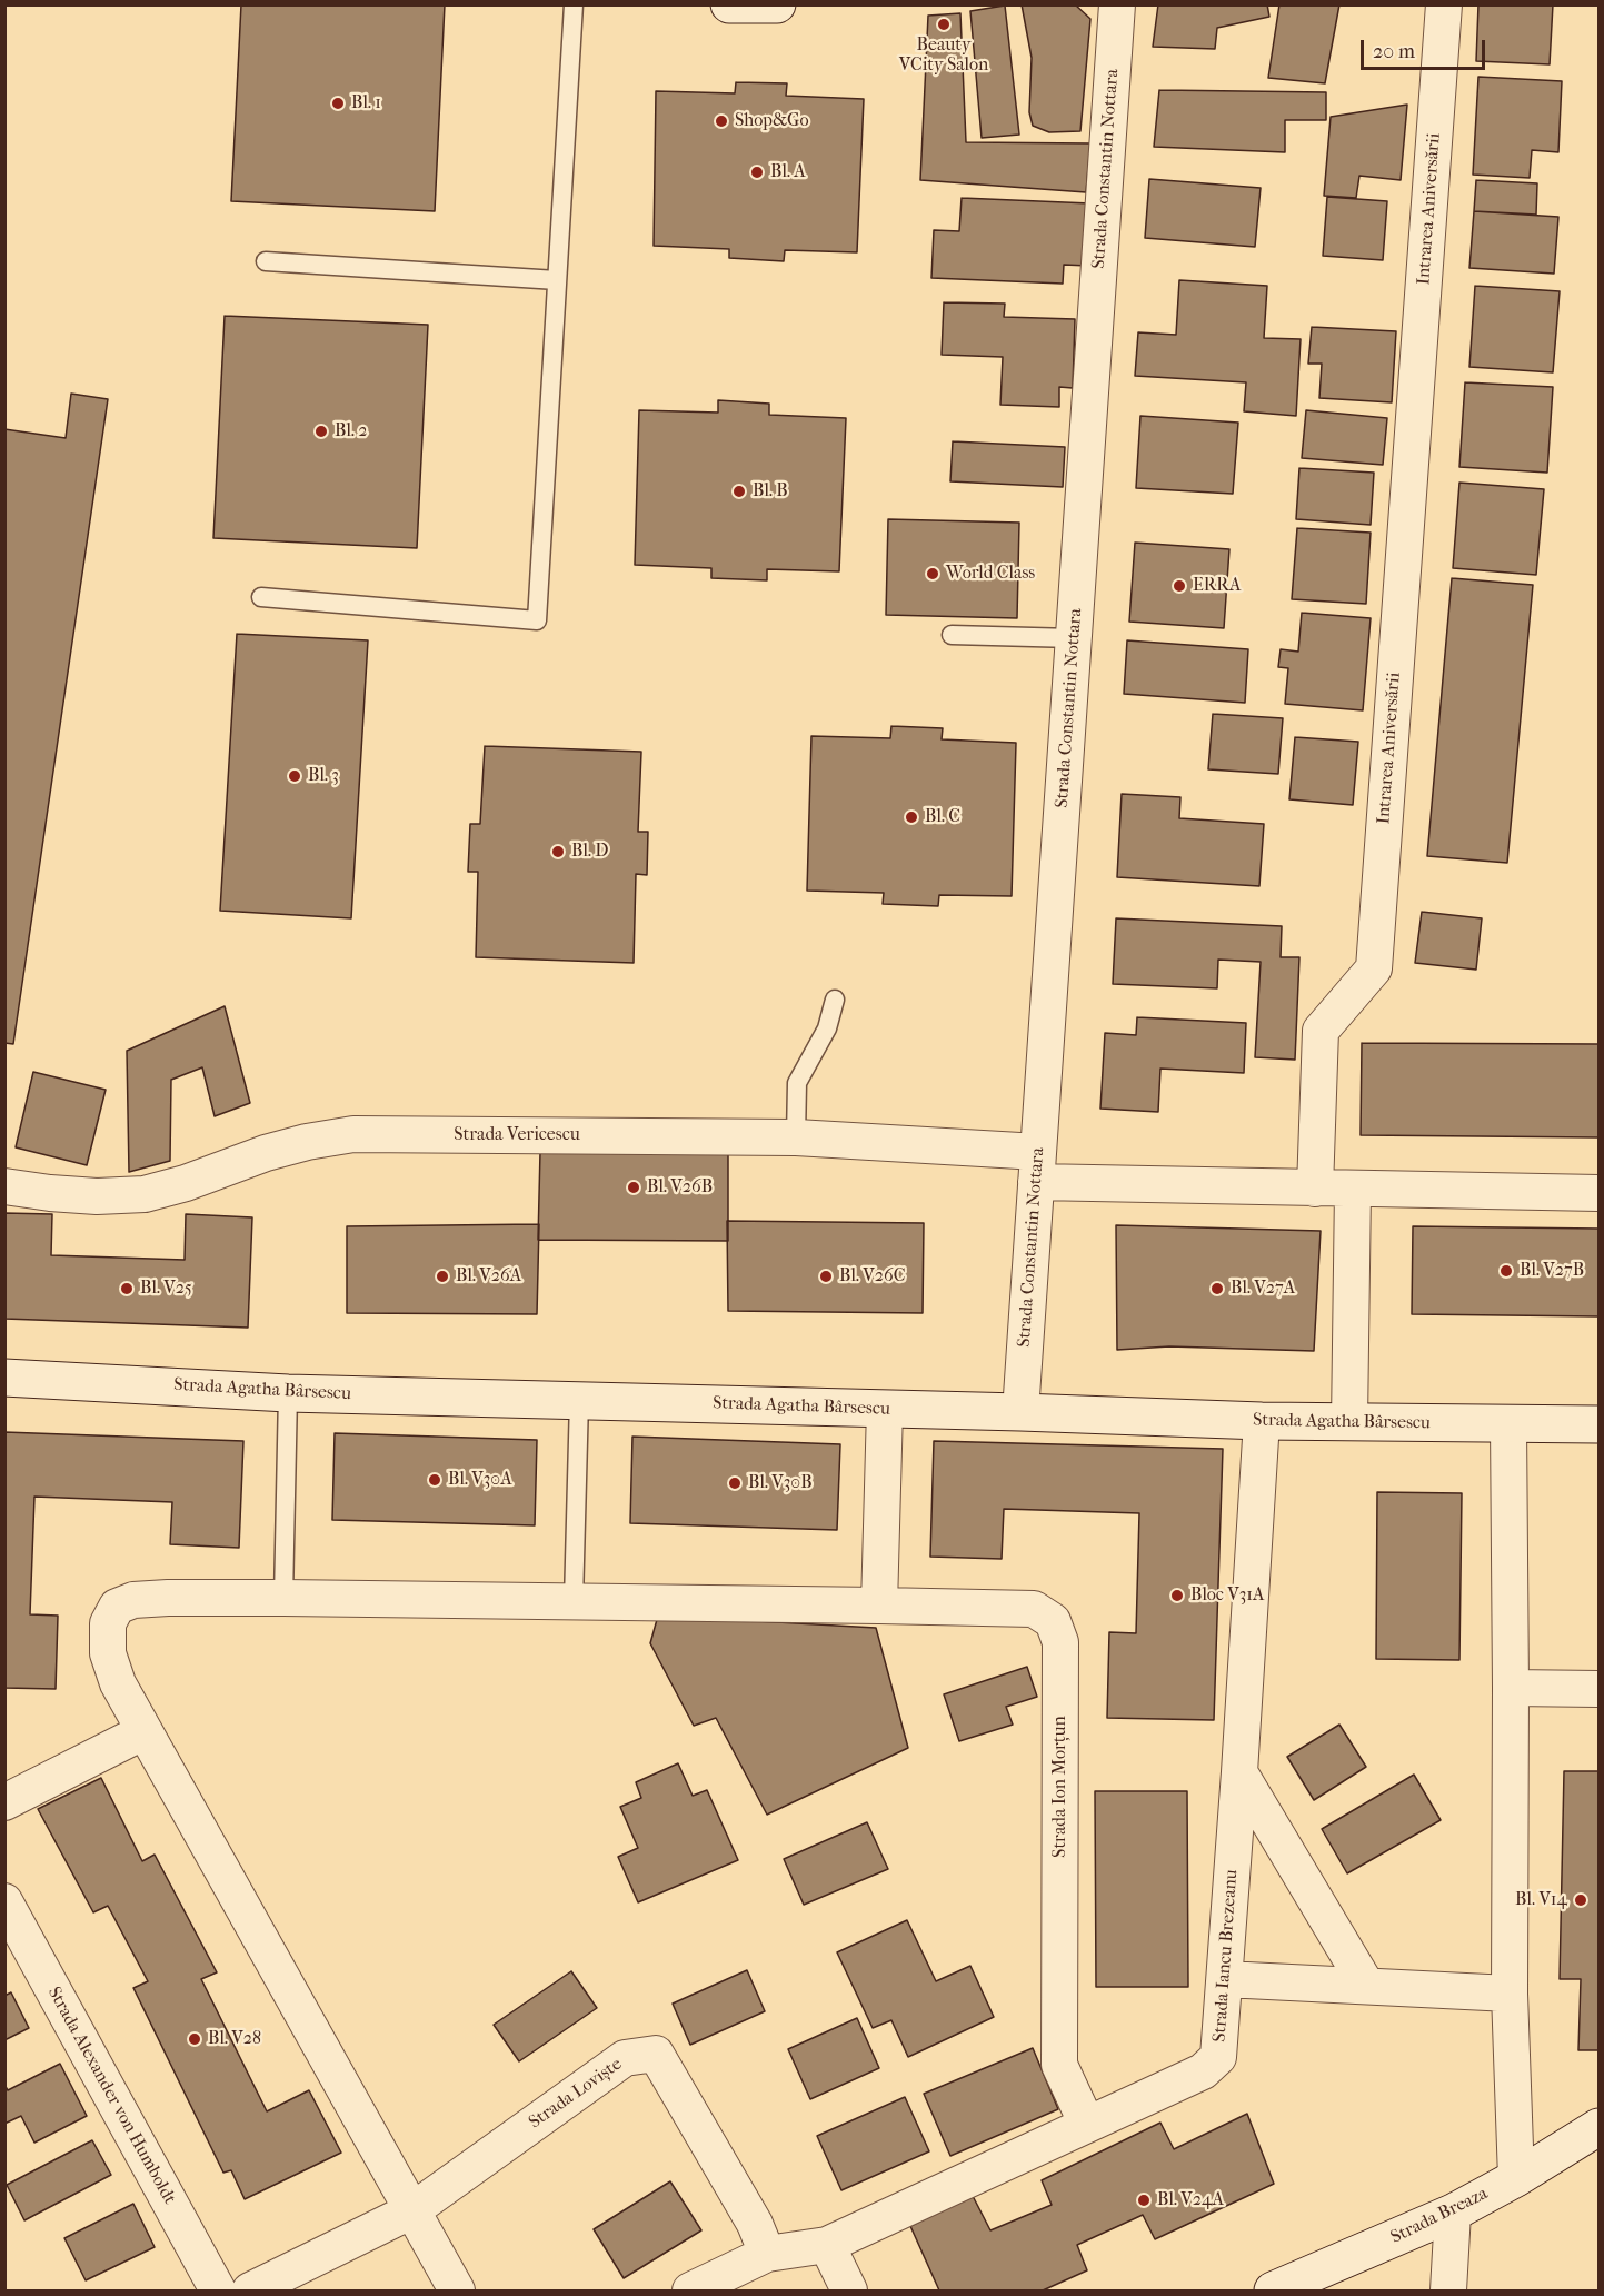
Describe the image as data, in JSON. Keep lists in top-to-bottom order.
{
  "streets": {
    "street": [
      "Strada Constantin Nottara",
      "Intrarea Aniversării",
      "Strada Vericescu",
      "Strada Agatha Bârsescu",
      "Strada Ion Morțun",
      "Strada Iancu Brezeanu",
      "Strada Loviște",
      "Strada Alexander von Humboldt",
      "Strada Breaza"
    ]
  },
  "crossings": [
    ["Strada Constantin Nottara", "Strada Vericescu"],
    ["Strada Constantin Nottara", "Strada Agatha Bârsescu"],
    ["Intrarea Aniversării", "Strada Vericescu"],
    ["Strada Agatha Bârsescu", "Strada Iancu Brezeanu"],
    ["Strada Ion Morțun", "Strada Iancu Brezeanu"],
    ["Strada Ion Morțun", "Strada Loviște"]
  ],
  "places": [
    "Beauty VCity Salon",
    "Bl. 1",
    "Shop&Go",
    "Bl. A",
    "Bl. 2",
    "Bl. B",
    "World Class",
    "ERRA",
    "Bl. 3",
    "Bl. C",
    "Bl. D",
    "Bl. V26B",
    "Bl. V27B",
    "Bl. V26A",
    "Bl. V26C",
    "Bl. V25",
    "Bl. V27A",
    "Bl. V30A",
    "Bl. V30B",
    "Bloc V31A",
    "Bl. V14",
    "Bl. V28",
    "Bl. V24A"
  ],
  "scale_bar": "20 m"
}
